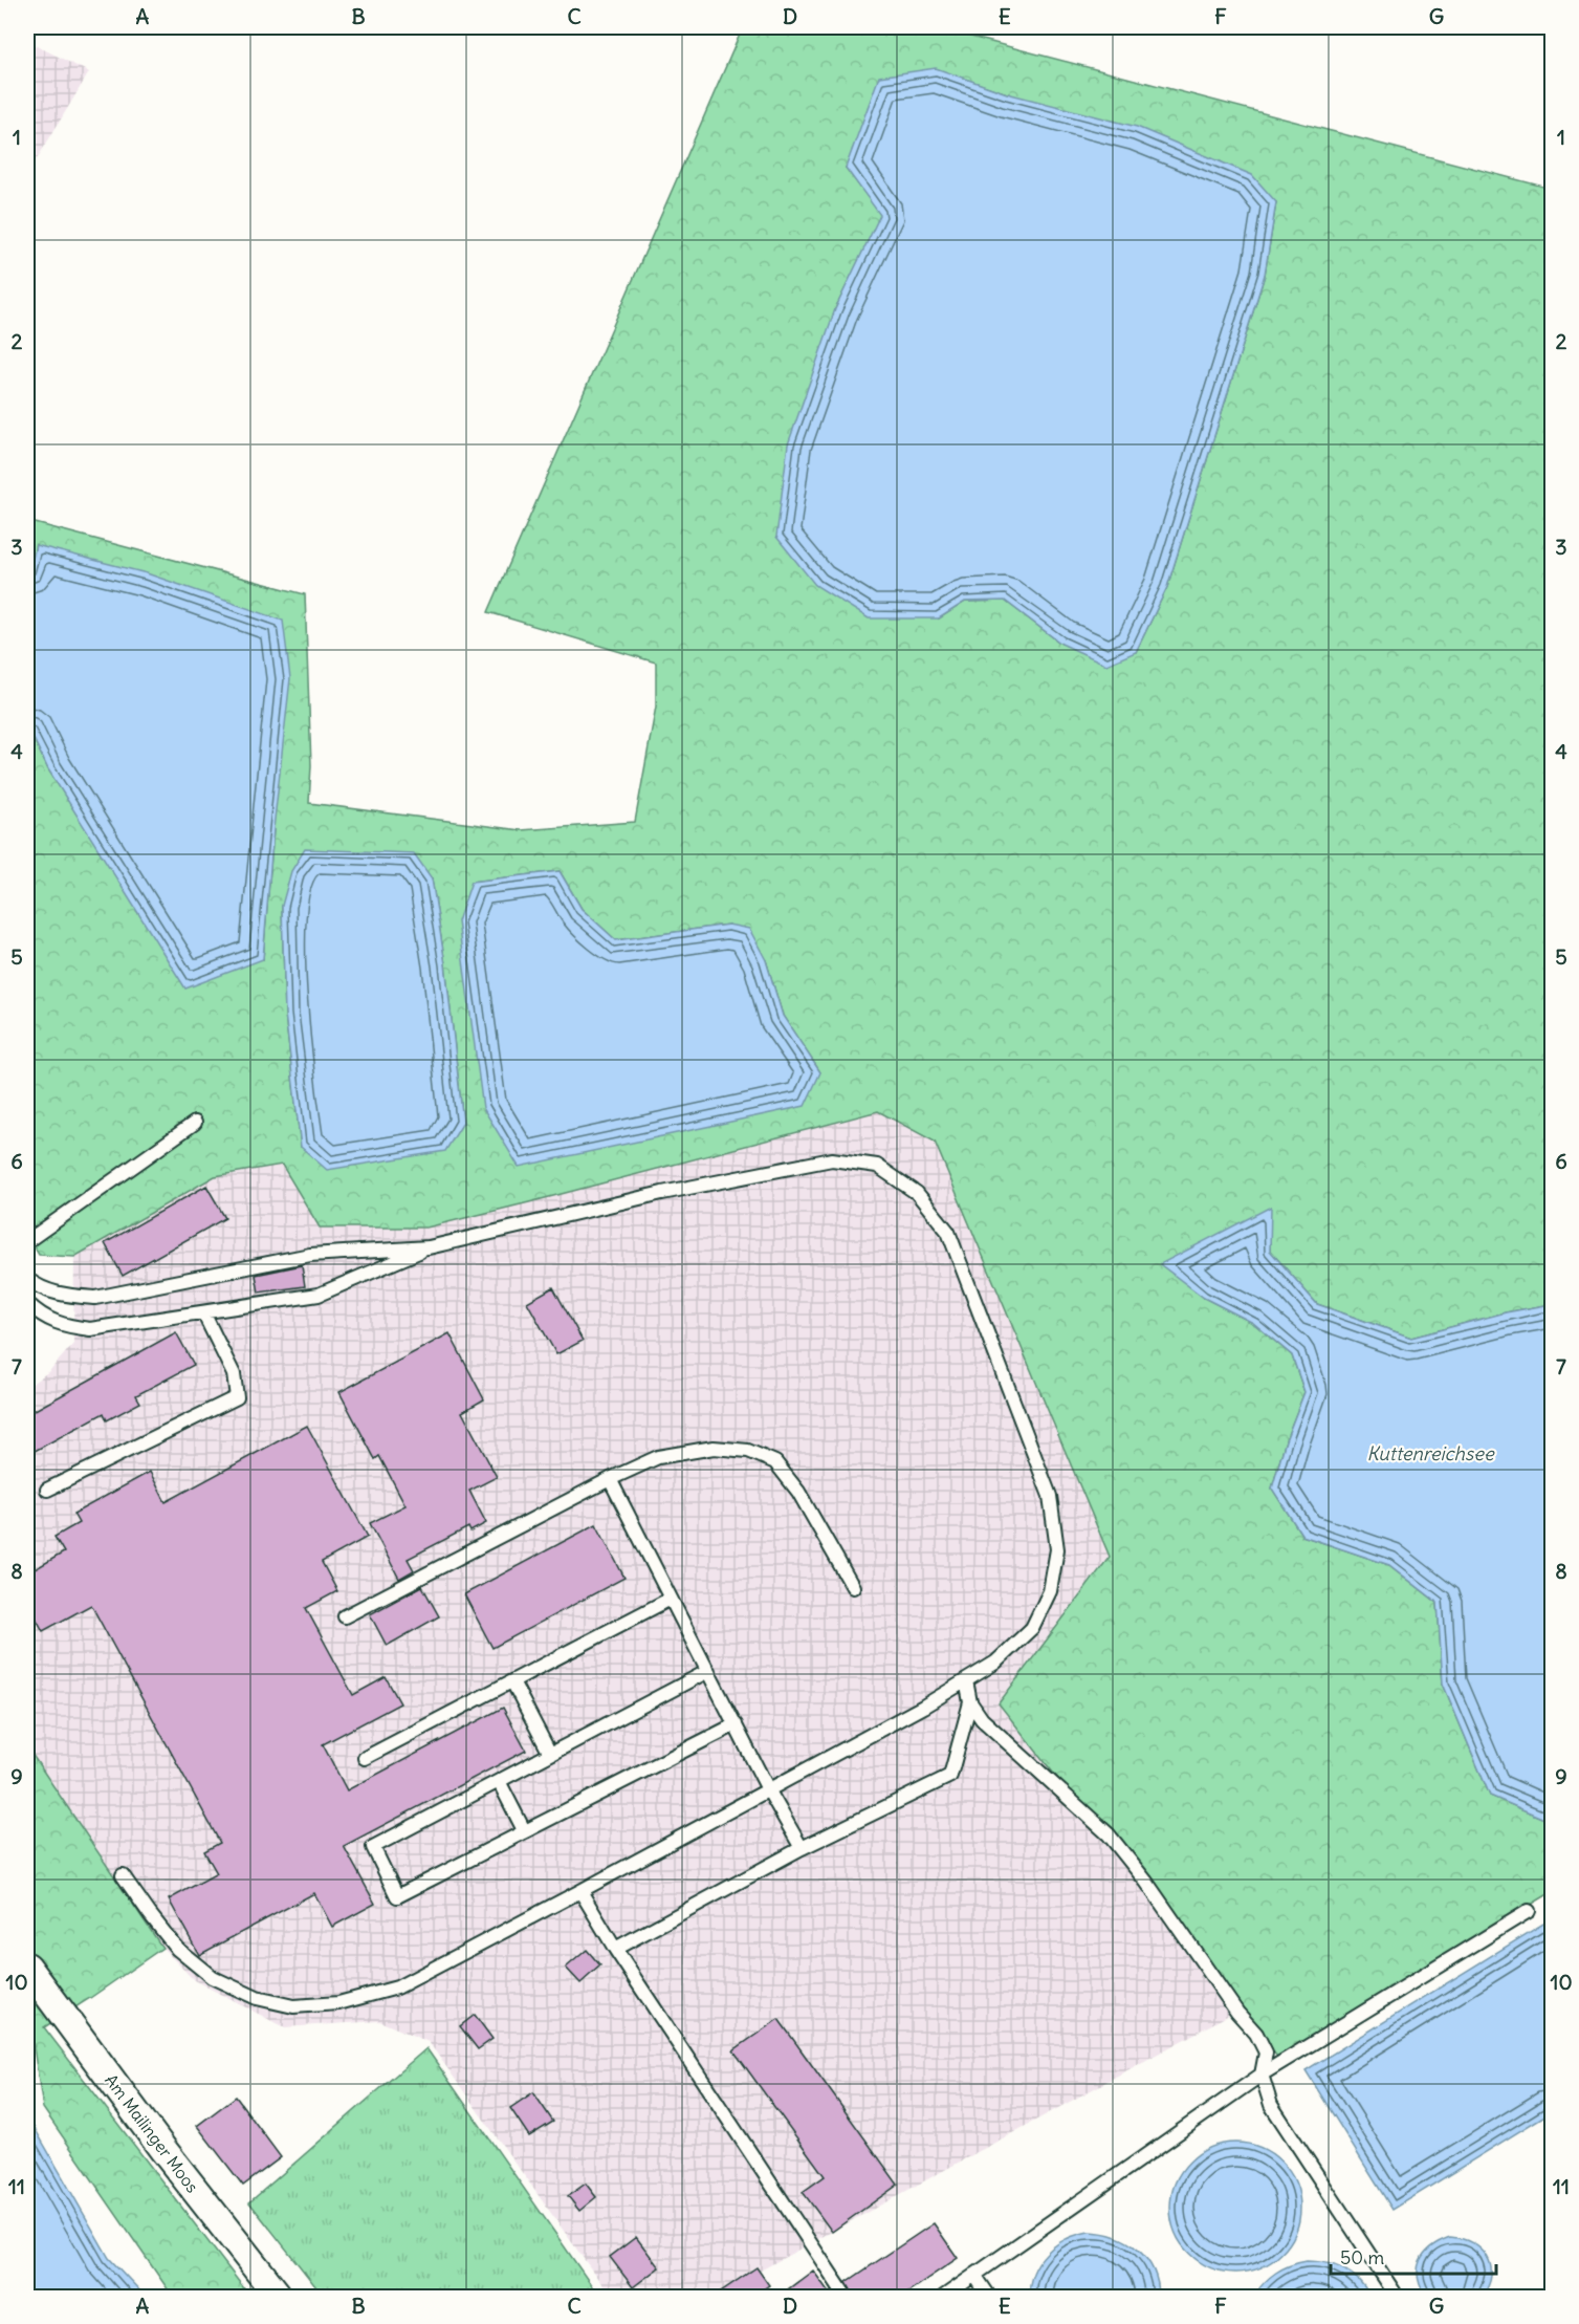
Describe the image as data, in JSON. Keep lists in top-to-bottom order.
{
  "streets": {
    "street": ["Am Mailinger Moos"]
  },
  "water": ["Kuttenreichsee"],
  "scale_bar": "50 m",
  "grid": {
    "columns": [
      "A",
      "B",
      "C",
      "D",
      "E",
      "F",
      "G"
    ],
    "rows": [
      "1",
      "2",
      "3",
      "4",
      "5",
      "6",
      "7",
      "8",
      "9",
      "10",
      "11"
    ]
  }
}
